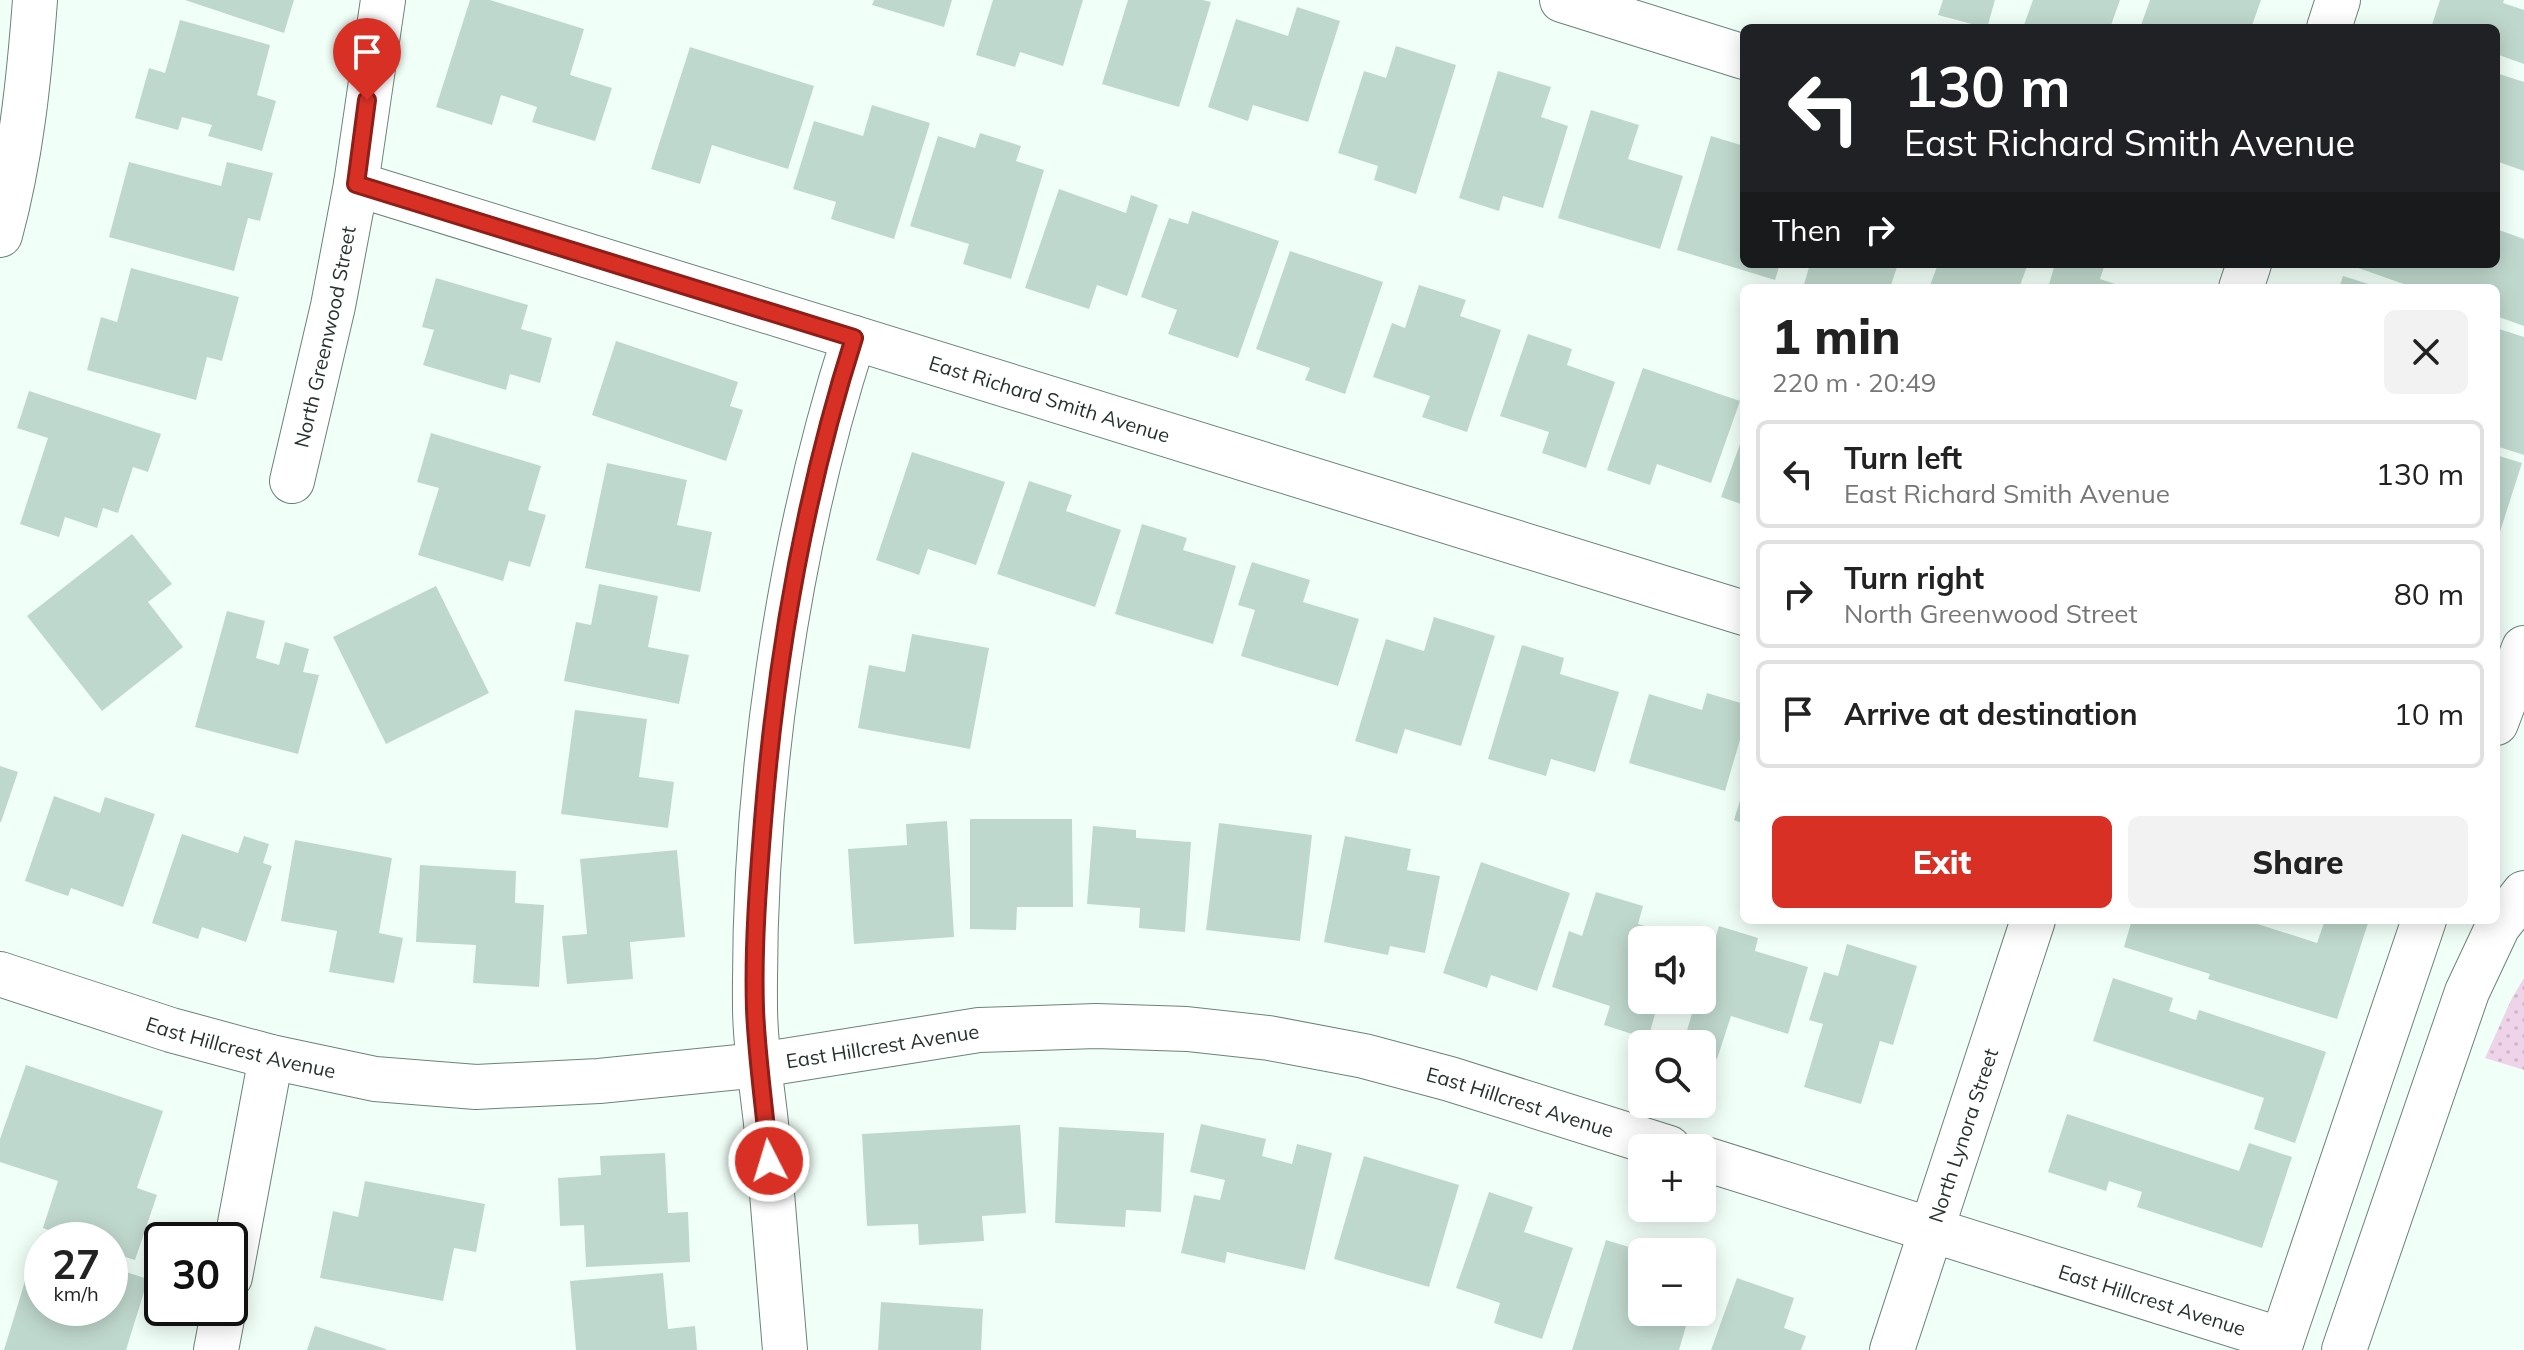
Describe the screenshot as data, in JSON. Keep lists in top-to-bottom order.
{
  "streets": {
    "main road": [
      "North Greenwood Street",
      "East Richard Smith Avenue",
      "East Hillcrest Avenue",
      "North Lynora Street"
    ]
  },
  "crossings": [
    ["North Greenwood Street", "East Richard Smith Avenue"],
    ["East Hillcrest Avenue", "North Lynora Street"]
  ],
  "page": {
    "turn": ["130 m", "East Richard Smith Avenue"],
    "then": "Then",
    "heading": ["1 min", "220 m · 20:49"],
    "list": [
      {
        "name": "Turn left",
        "note": "East Richard Smith Avenue",
        "value": "130 m"
      },
      {
        "name": "Turn right",
        "note": "North Greenwood Street",
        "value": "80 m"
      },
      {
        "name": "Arrive at destination",
        "value": "10 m"
      }
    ],
    "buttons": ["Exit", "Share"],
    "map_buttons": ["+", "−"],
    "speed": "27 km/h",
    "limit": "30"
  }
}
